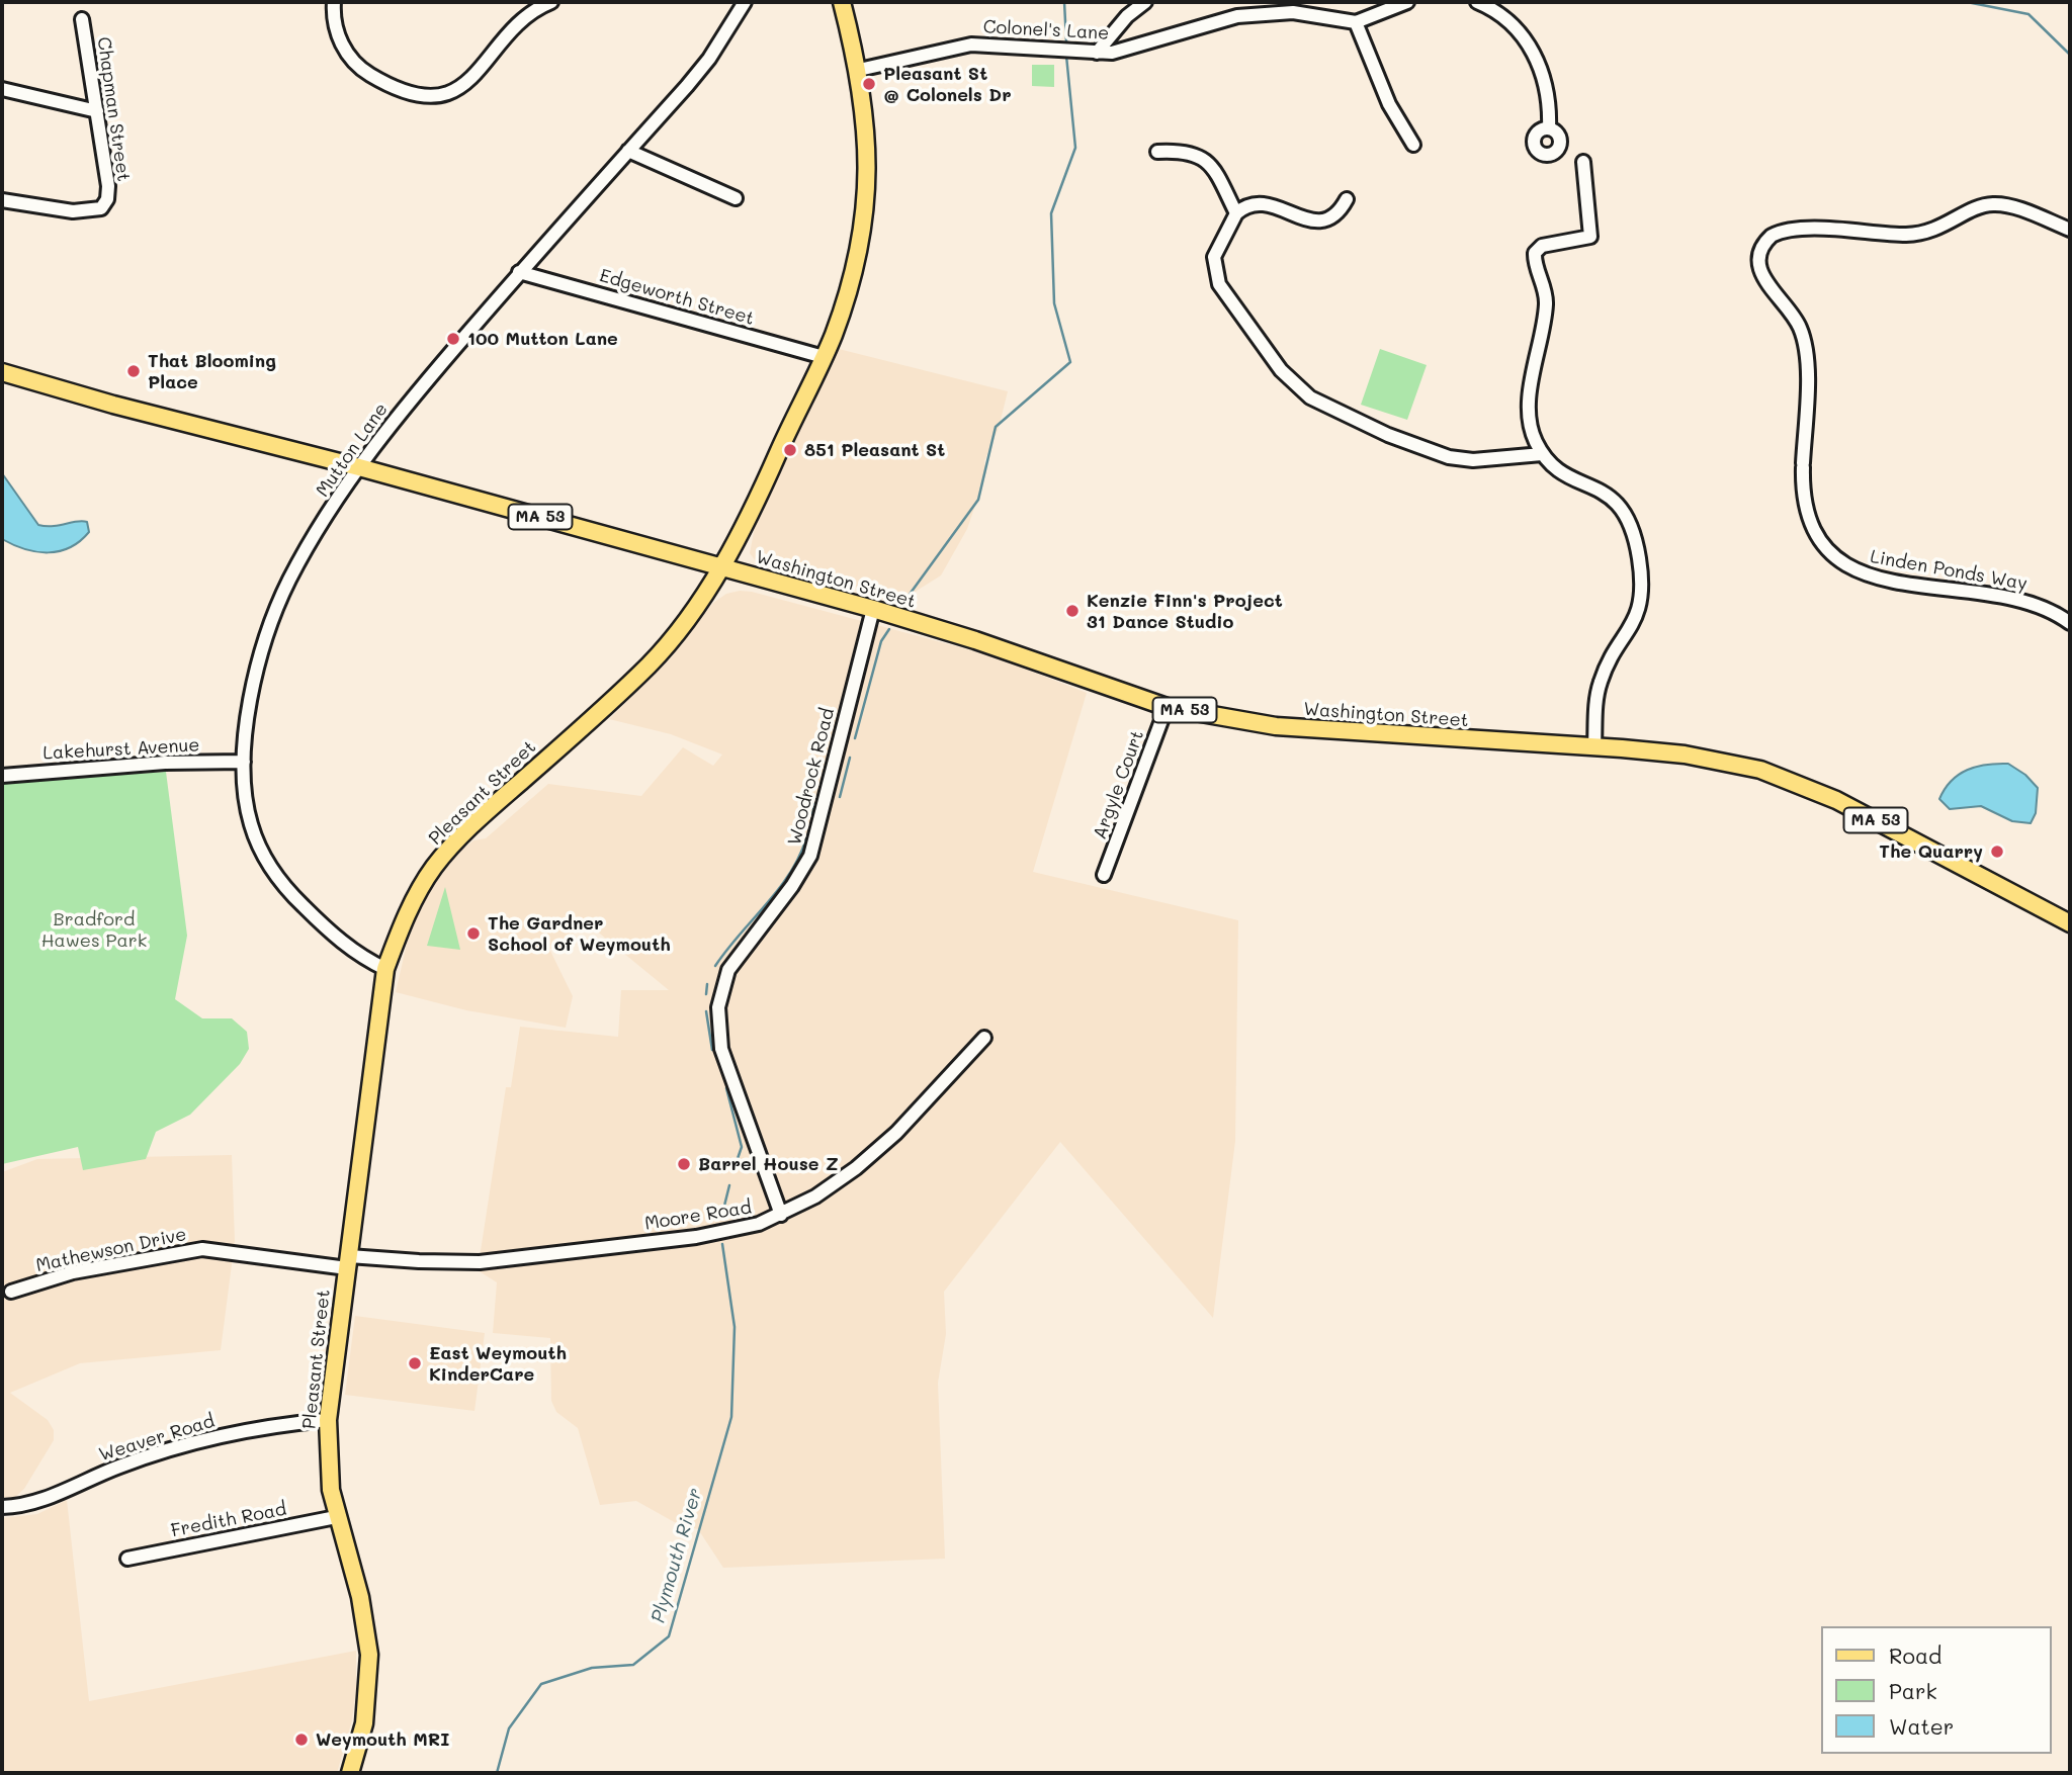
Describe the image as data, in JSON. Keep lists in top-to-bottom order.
{
  "streets": {
    "main road": ["MA 53", "Washington Street", "Pleasant Street"],
    "street": [
      "Colonel's Lane",
      "Chapman Street",
      "Edgeworth Street",
      "Mutton Lane",
      "Linden Ponds Way",
      "Lakehurst Avenue",
      "Woodrock Road",
      "Argyle Court",
      "Moore Road",
      "Mathewson Drive",
      "Weaver Road",
      "Fredith Road"
    ]
  },
  "crossings": [
    ["Colonel's Lane", "Pleasant Street"],
    ["Edgeworth Street", "Mutton Lane"],
    ["Edgeworth Street", "Pleasant Street"],
    ["Mutton Lane", "Washington Street"],
    ["Mutton Lane", "Lakehurst Avenue"],
    ["Mutton Lane", "Pleasant Street"],
    ["Washington Street", "Woodrock Road"],
    ["Washington Street", "Argyle Court"],
    ["Washington Street", "Pleasant Street"],
    ["Woodrock Road", "Moore Road"],
    ["Pleasant Street", "Moore Road"],
    ["Pleasant Street", "Mathewson Drive"],
    ["Pleasant Street", "Weaver Road"],
    ["Pleasant Street", "Fredith Road"],
    ["Moore Road", "Mathewson Drive"]
  ],
  "water": ["Plymouth River"],
  "parks": ["Bradford Hawes Park"],
  "places": [
    "Pleasant St @ Colonels Dr",
    "100 Mutton Lane",
    "That Blooming Place",
    "851 Pleasant St",
    "Kenzie Finn's Project 31 Dance Studio",
    "The Quarry",
    "The Gardner School of Weymouth",
    "Barrel House Z",
    "East Weymouth KinderCare",
    "Weymouth MRI"
  ],
  "legend": ["Road", "Park", "Water"]
}
